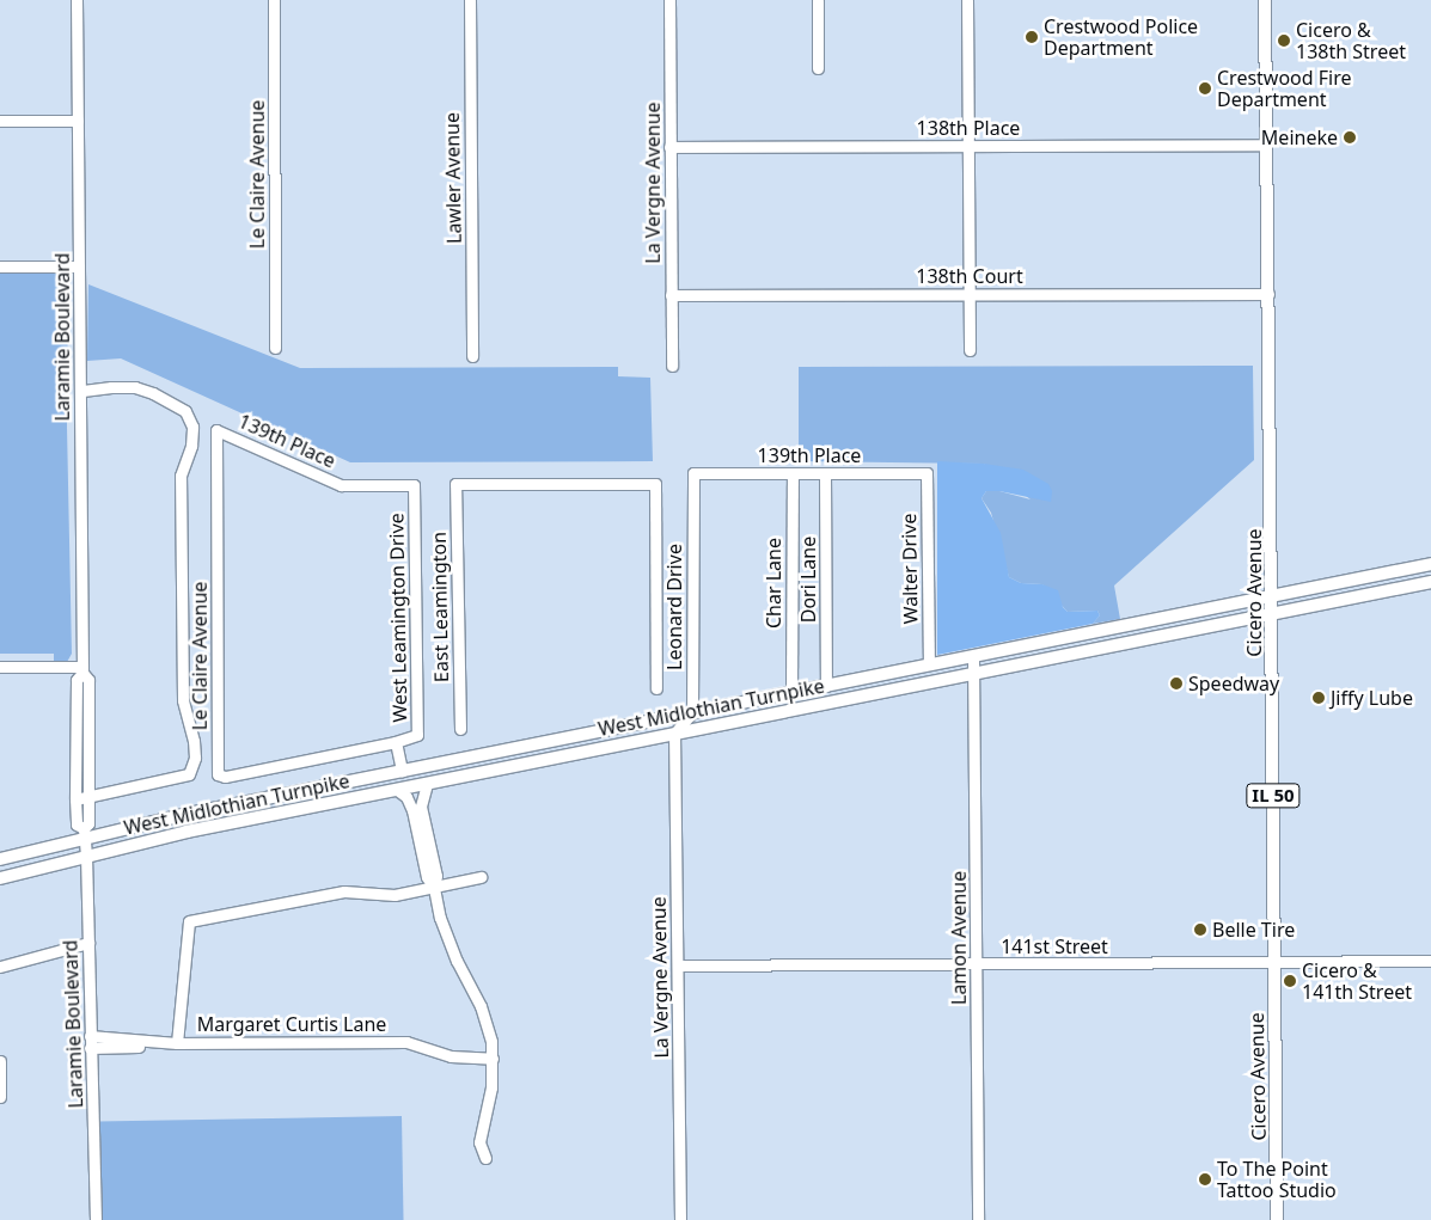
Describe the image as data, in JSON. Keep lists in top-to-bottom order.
{
  "streets": {
    "main road": ["Cicero Avenue", "West Midlothian Turnpike", "IL 50"],
    "street": [
      "138th Place",
      "Le Claire Avenue",
      "Lawler Avenue",
      "La Vergne Avenue",
      "138th Court",
      "Laramie Boulevard",
      "139th Place",
      "Walter Drive",
      "Dori Lane",
      "Char Lane",
      "East Leamington",
      "Leonard Drive",
      "West Leamington Drive",
      "Lamon Avenue",
      "141st Street",
      "Margaret Curtis Lane"
    ]
  },
  "crossings": [
    ["138th Place", "La Vergne Avenue"],
    ["138th Place", "Cicero Avenue"],
    ["Le Claire Avenue", "139th Place"],
    ["Le Claire Avenue", "West Leamington Drive"],
    ["La Vergne Avenue", "138th Court"],
    ["La Vergne Avenue", "West Midlothian Turnpike"],
    ["La Vergne Avenue", "141st Street"],
    ["138th Court", "Cicero Avenue"],
    ["Laramie Boulevard", "West Midlothian Turnpike"],
    ["Laramie Boulevard", "Margaret Curtis Lane"],
    ["139th Place", "Walter Drive"],
    ["139th Place", "Dori Lane"],
    ["139th Place", "Char Lane"],
    ["139th Place", "Leonard Drive"],
    ["139th Place", "West Leamington Drive"],
    ["Walter Drive", "West Midlothian Turnpike"],
    ["Dori Lane", "West Midlothian Turnpike"],
    ["Char Lane", "West Midlothian Turnpike"],
    ["Cicero Avenue", "West Midlothian Turnpike"],
    ["Cicero Avenue", "141st Street"],
    ["Leonard Drive", "West Midlothian Turnpike"],
    ["West Leamington Drive", "West Midlothian Turnpike"],
    ["West Midlothian Turnpike", "Lamon Avenue"],
    ["Lamon Avenue", "141st Street"]
  ],
  "places": [
    "Crestwood Police Department",
    "Cicero & 138th Street",
    "Crestwood Fire Department",
    "Meineke",
    "Speedway",
    "Jiffy Lube",
    "Belle Tire",
    "Cicero & 141th Street",
    "To The Point Tattoo Studio"
  ]
}
